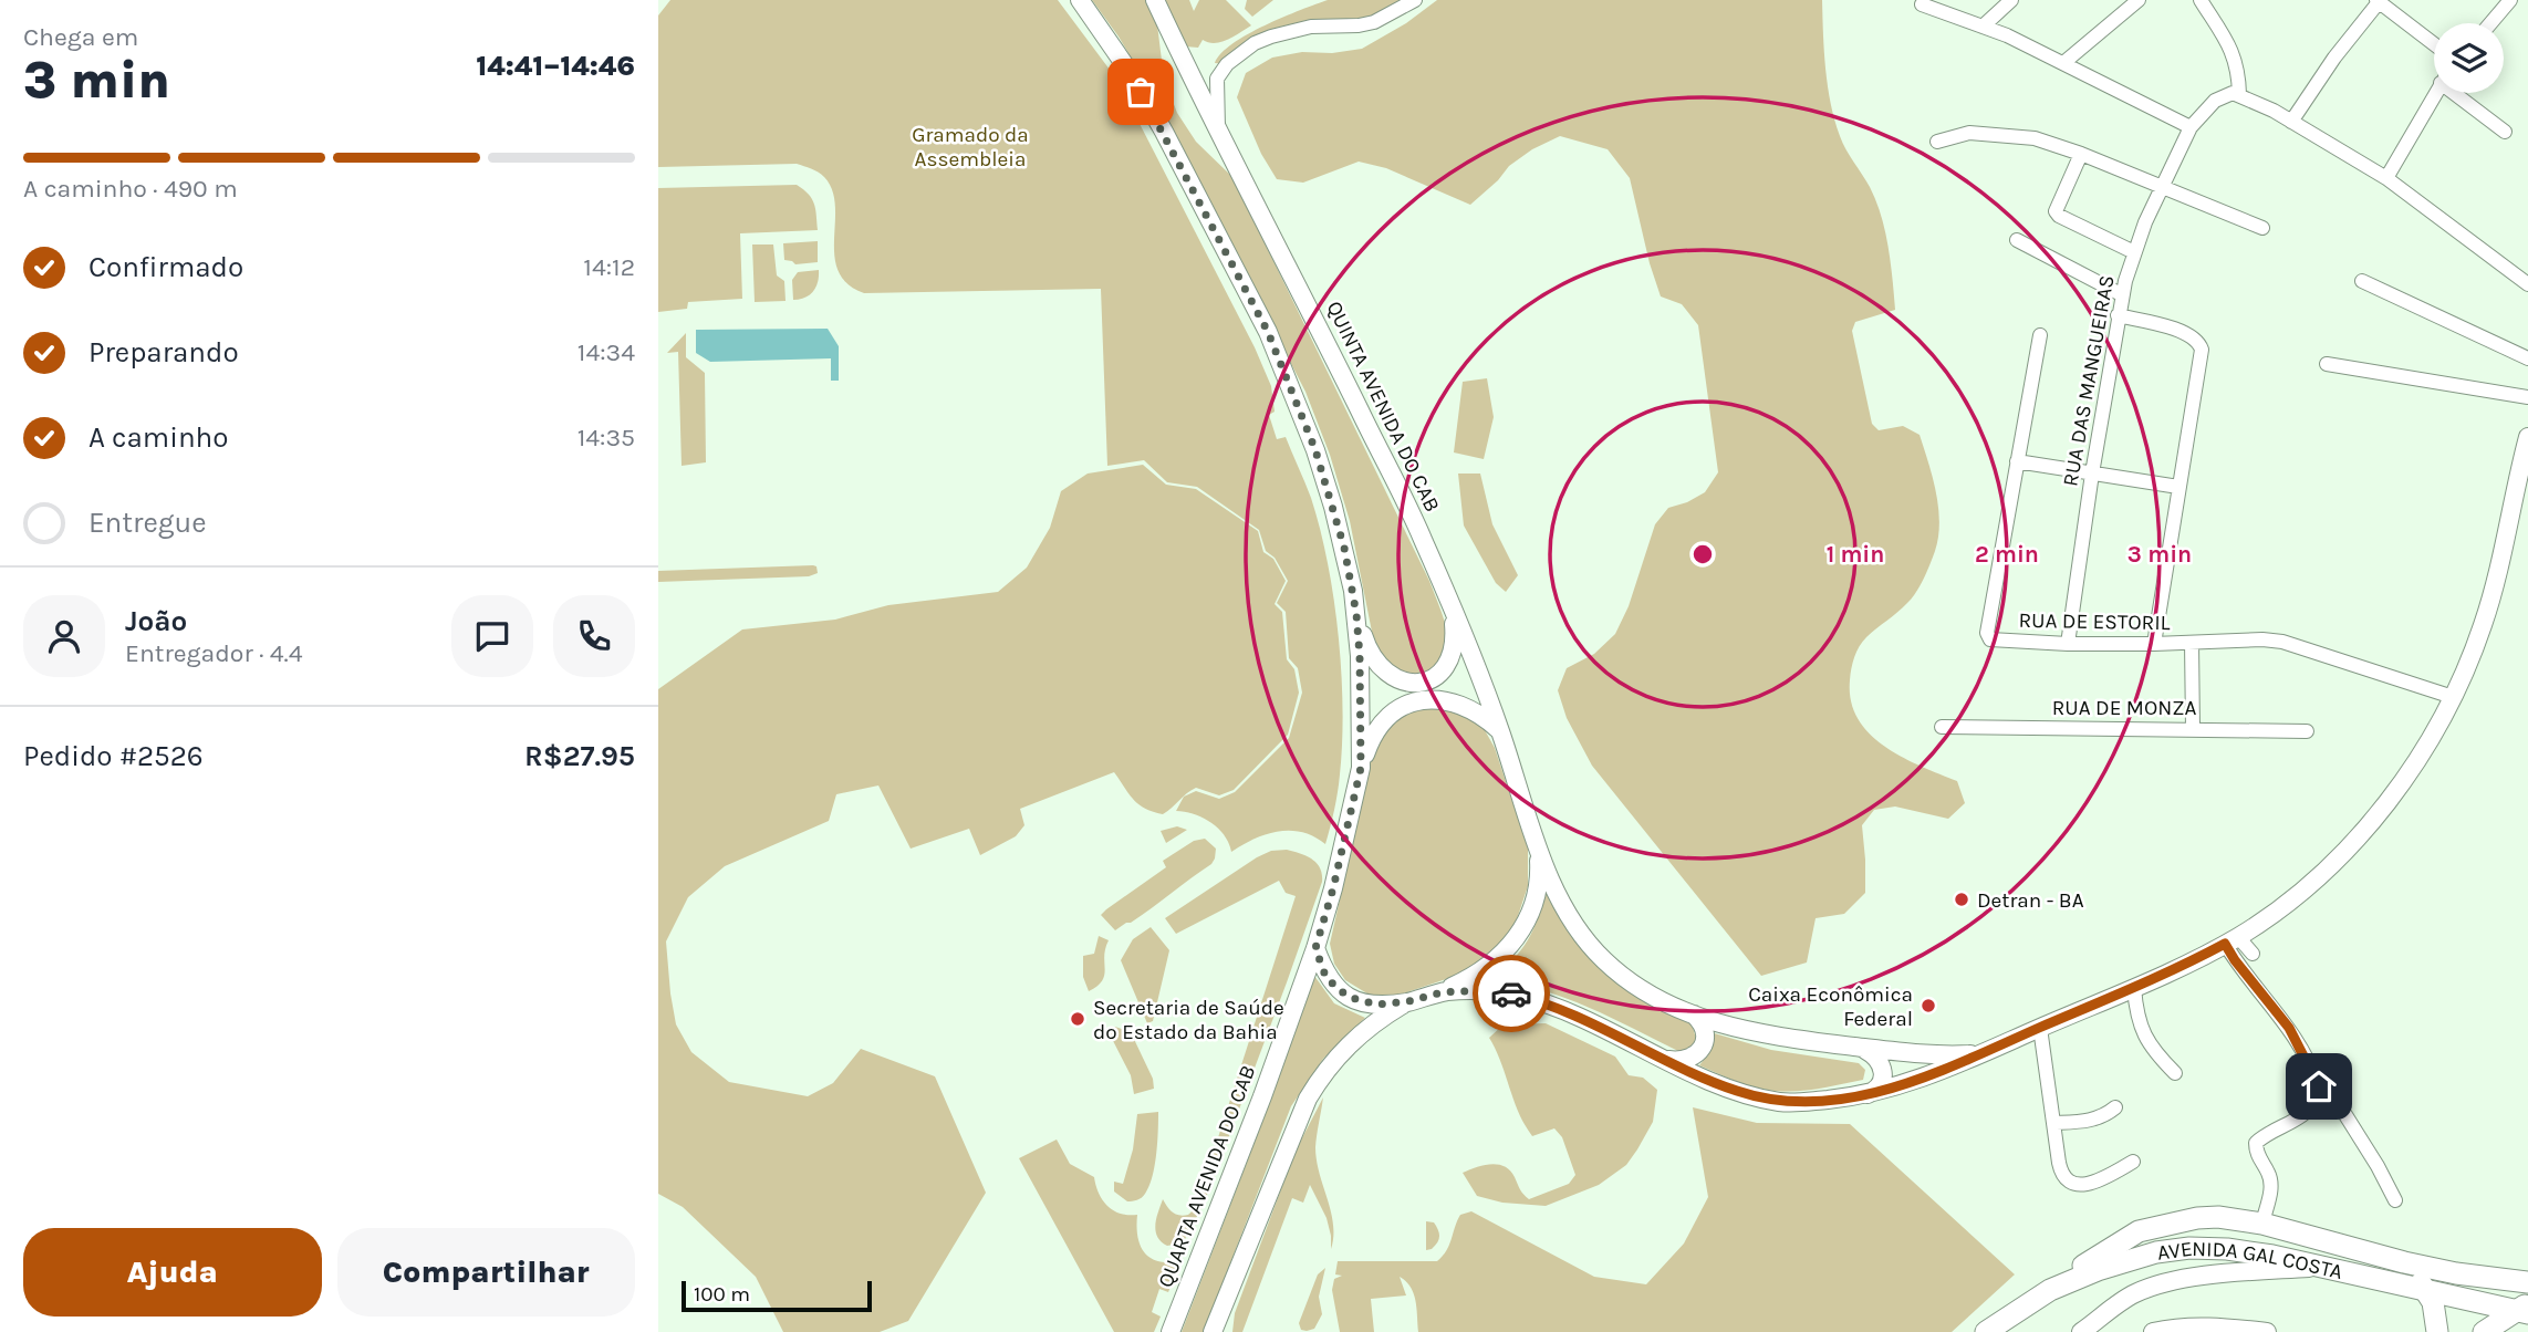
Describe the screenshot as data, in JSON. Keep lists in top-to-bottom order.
{
  "streets": {
    "main road": ["QUINTA AVENIDA DO CAB", "QUARTA AVENIDA DO CAB", "AVENIDA GAL COSTA"],
    "street": ["RUA DAS MANGUEIRAS", "RUA DE ESTORIL", "RUA DE MONZA"]
  },
  "crossings": [
    ["RUA DAS MANGUEIRAS", "RUA DE ESTORIL"],
    ["QUINTA AVENIDA DO CAB", "QUARTA AVENIDA DO CAB"]
  ],
  "parks": ["Gramado da Assembleia"],
  "places": ["Detran - BA", "Caixa Econômica Federal", "Secretaria de Saúde do Estado da Bahia"],
  "scale_bar": "100 m",
  "page": {
    "heading": ["3 min", "Chega em", "14:41–14:46"],
    "panel": [
      "João",
      "Entregador · 4.4",
      "Pedido #2526",
      "R$27.95"
    ],
    "bar": "A caminho · 490 m",
    "list": [
      ["Confirmado", "14:12"],
      ["Preparando", "14:34"],
      ["A caminho", "14:35"],
      "Entregue"
    ],
    "buttons": ["Ajuda", "Compartilhar"],
    "scale": "100 m"
  },
  "rings": ["1 min", "2 min", "3 min"]
}
